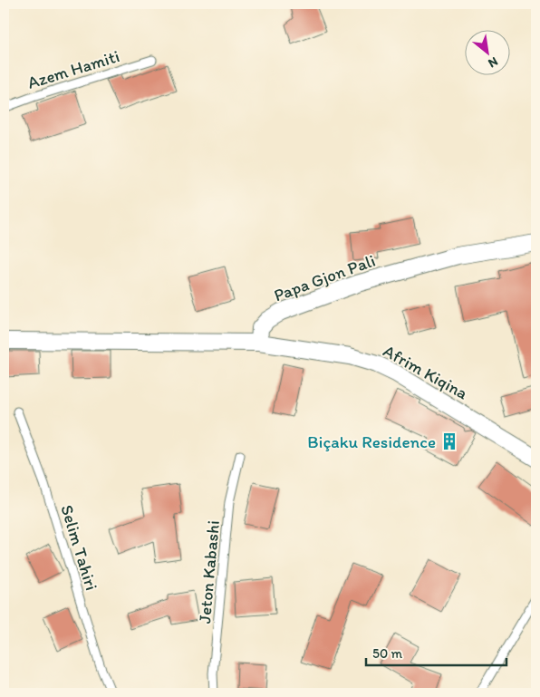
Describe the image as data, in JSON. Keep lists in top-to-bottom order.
{
  "streets": {
    "street": ["Papa Gjon Pali", "Afrim Kiqina"],
    "lane": ["Azem Hamiti", "Selim Tahiri", "Jeton Kabashi"]
  },
  "crossings": [
    ["Papa Gjon Pali", "Afrim Kiqina"]
  ],
  "places": {
    "building": ["Biçaku Residence"]
  },
  "scale_bar": "50 m",
  "north": "bottom right"
}
